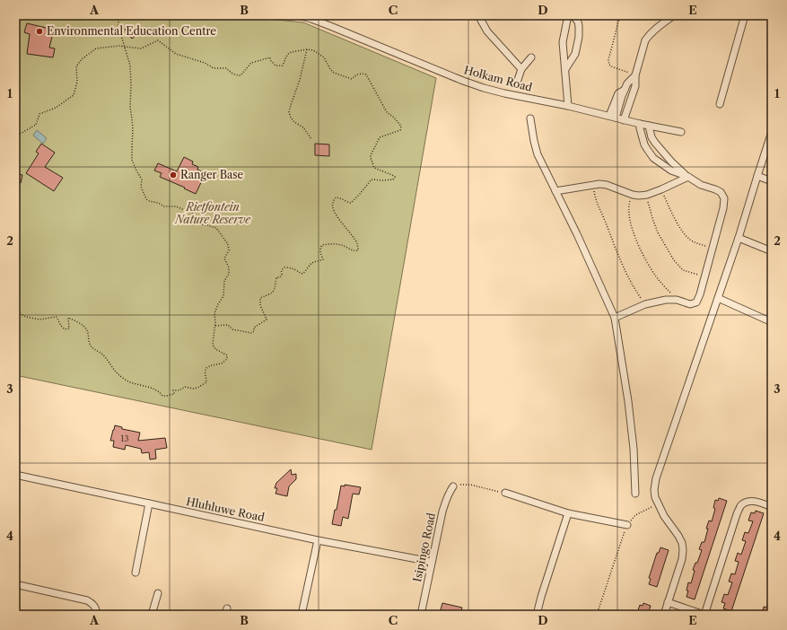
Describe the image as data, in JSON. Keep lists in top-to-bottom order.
{
  "streets": {
    "street": ["Holkam Road", "Hluhluwe Road", "Isipingo Road"]
  },
  "crossings": [
    ["Hluhluwe Road", "Isipingo Road"]
  ],
  "parks": ["Rietfontein Nature Reserve"],
  "places": ["Environmental Education Centre", "Ranger Base"],
  "house_numbers": ["13"],
  "grid": {
    "columns": [
      "A",
      "B",
      "C",
      "D",
      "E"
    ],
    "rows": [
      "1",
      "2",
      "3",
      "4"
    ]
  }
}
